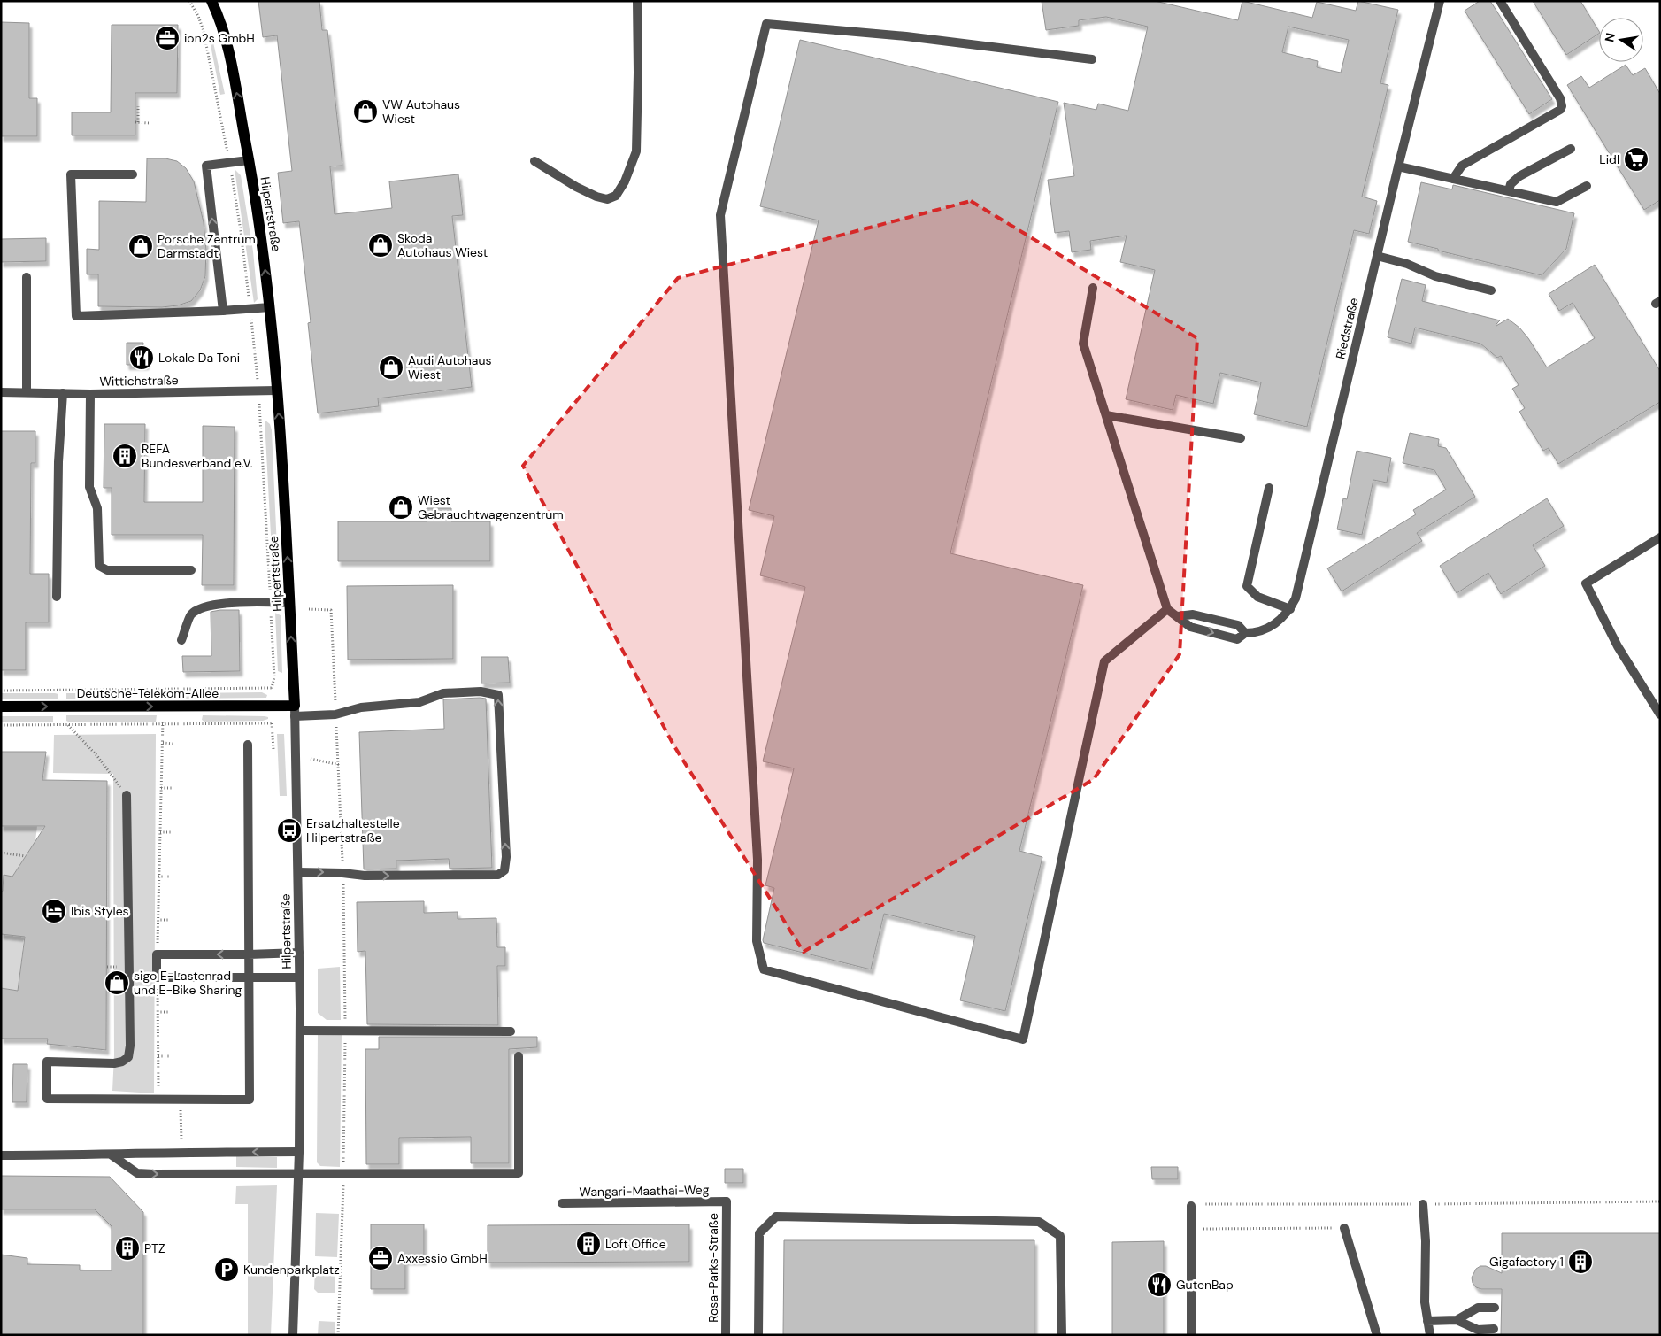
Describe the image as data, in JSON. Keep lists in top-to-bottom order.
{
  "streets": {
    "main road": ["Hilpertstraße", "Deutsche-Telekom-Allee"],
    "street": [
      "Riedstraße",
      "Wittichstraße",
      "Wangari-Maathai-Weg",
      "Rosa-Parks-Straße"
    ]
  },
  "crossings": [
    ["Hilpertstraße", "Wittichstraße"],
    ["Hilpertstraße", "Deutsche-Telekom-Allee"],
    ["Wangari-Maathai-Weg", "Rosa-Parks-Straße"]
  ],
  "one_way": ["Hilpertstraße", "Deutsche-Telekom-Allee"],
  "places": {
    "office": ["ion2s GmbH", "Axxessio GmbH"],
    "shop": [
      "VW Autohaus Wiest",
      "Skoda Autohaus Wiest",
      "Porsche Zentrum Darmstadt",
      "Audi Autohaus Wiest",
      "Wiest Gebrauchtwagenzentrum",
      "sigo E-Lastenrad und E-Bike Sharing"
    ],
    "supermarket": ["Lidl"],
    "restaurant": ["Lokale Da Toni", "GutenBap"],
    "building": [
      "REFA Bundesverband e.V.",
      "Loft Office",
      "PTZ",
      "Gigafactory 1"
    ],
    "bus stop": ["Ersatzhaltestelle Hilpertstraße"],
    "hotel": ["Ibis Styles"],
    "parking": ["Kundenparkplatz"]
  },
  "north": "left"
}
